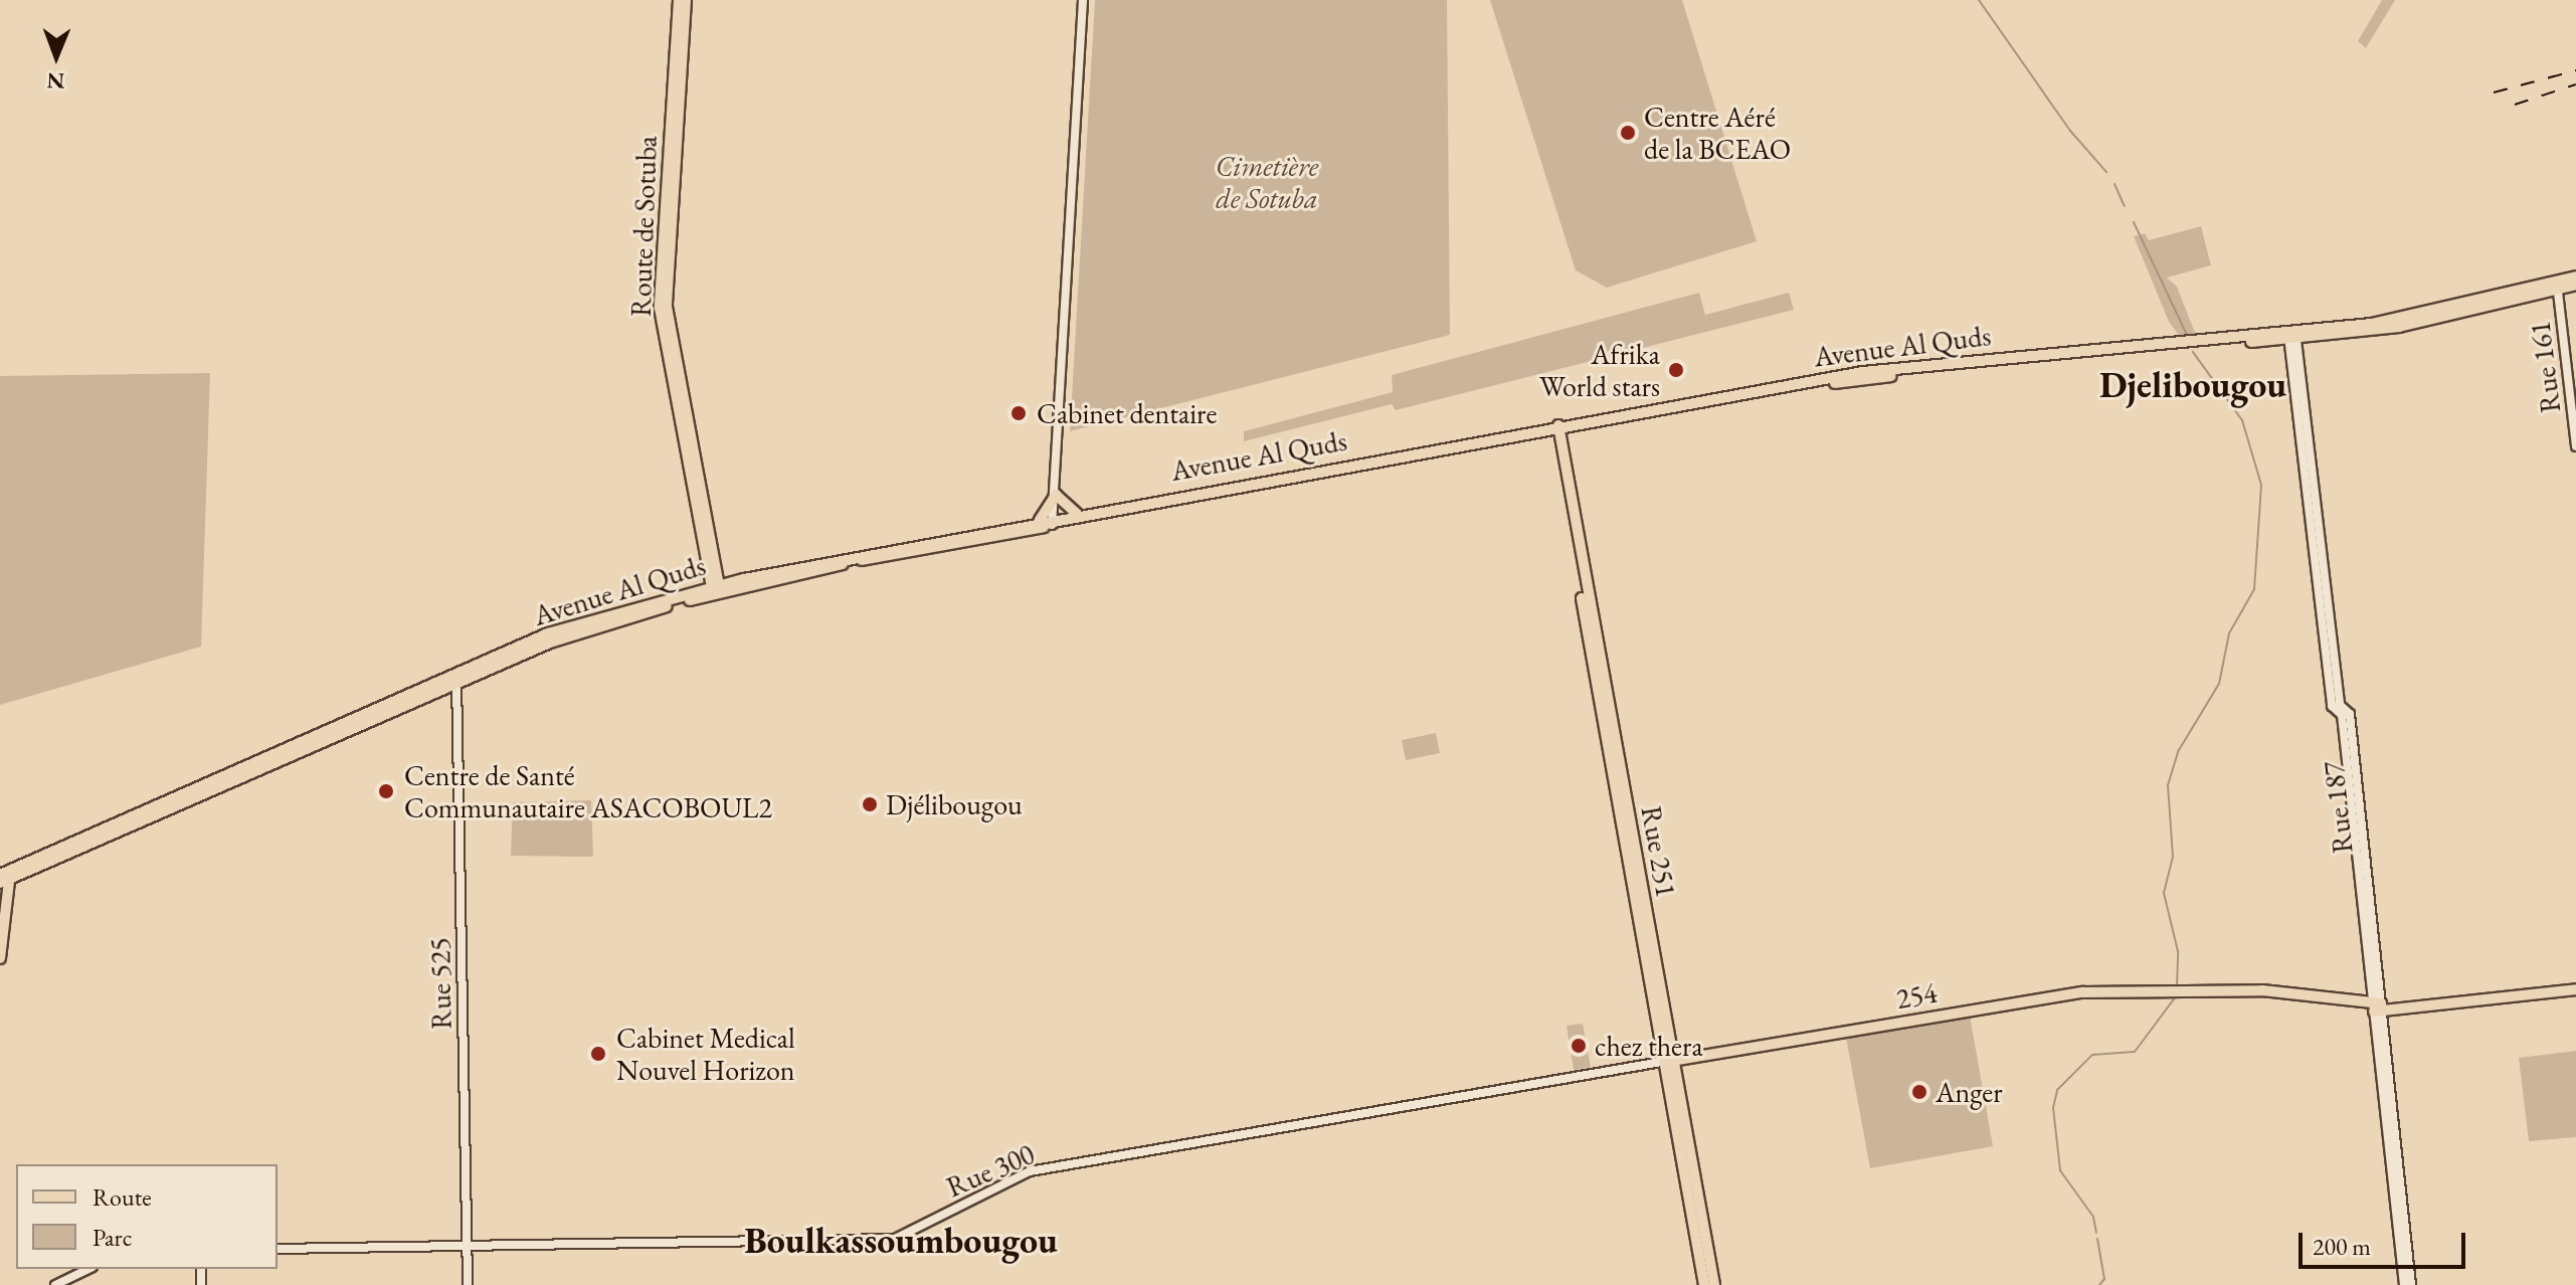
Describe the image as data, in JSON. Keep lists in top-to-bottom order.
{
  "streets": {
    "main road": [
      "Route de Sotuba",
      "Avenue Al Quds",
      "Rue 251",
      "254"
    ],
    "street": [
      "Rue 161",
      "Rue 187",
      "Rue 525",
      "Rue 300"
    ]
  },
  "crossings": [
    ["Route de Sotuba", "Avenue Al Quds"],
    ["Avenue Al Quds", "Rue 161"],
    ["Avenue Al Quds", "Rue 187"],
    ["Avenue Al Quds", "Rue 251"],
    ["Avenue Al Quds", "Rue 525"],
    ["Rue 187", "254"],
    ["Rue 251", "254"],
    ["Rue 251", "Rue 300"],
    ["Rue 525", "Rue 300"],
    ["254", "Rue 300"]
  ],
  "districts": ["Djelibougou", "Boulkassoumbougou"],
  "parks": ["Cimetière de Sotuba"],
  "places": [
    "Centre Aéré de la BCEAO",
    "Afrika World stars",
    "Cabinet dentaire",
    "Centre de Santé Communautaire ASACOBOUL2",
    "Djélibougou",
    "chez thera",
    "Cabinet Medical Nouvel Horizon",
    "Anger"
  ],
  "legend": ["Route", "Parc"],
  "scale_bar": "200 m",
  "north": "bottom"
}
